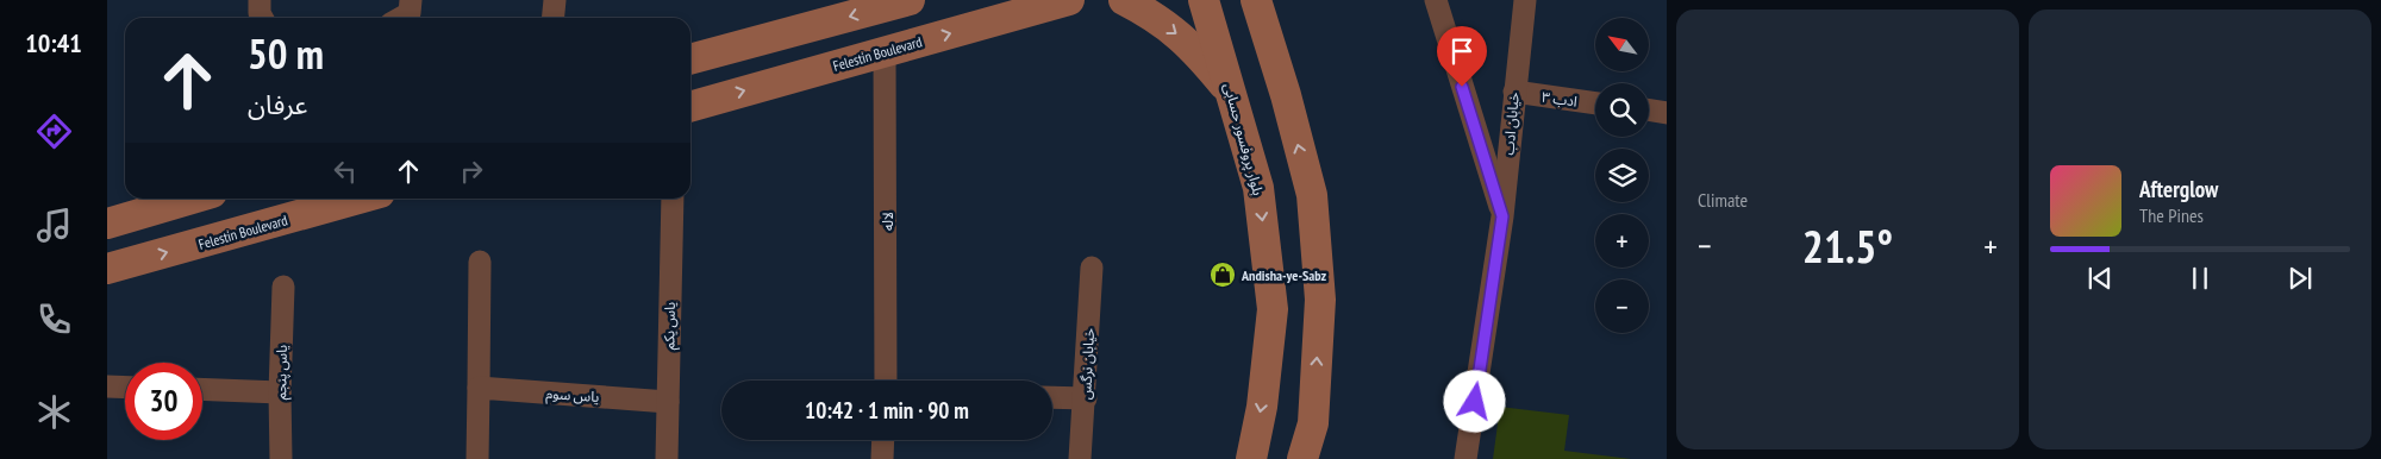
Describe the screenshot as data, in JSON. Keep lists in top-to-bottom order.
{
  "streets": {
    "main road": ["Felestin Boulevard", "بلوار پروفسور حسابی"],
    "street": [
      "ادب ۳",
      "خیابان ادب",
      "لاله",
      "یاس یکم",
      "خیابان نرگس",
      "یاس پنجم",
      "یاس سوم"
    ]
  },
  "crossings": [
    ["Felestin Boulevard", "لاله"],
    ["ادب ۳", "خیابان ادب"],
    ["یاس یکم", "یاس سوم"]
  ],
  "places": {
    "shop": ["Andisha-ye-Sabz"]
  },
  "north": "top left",
  "page": {
    "tabs": "10:41",
    "tile": "Climate",
    "map_buttons": ["+", "−"],
    "turn": ["50 m", "عرفان"],
    "song": ["Afterglow", "The Pines"],
    "heat": ["−", "21.5°", "+"],
    "limit": "30",
    "trip": "10:42 · 1 min · 90 m"
  }
}
